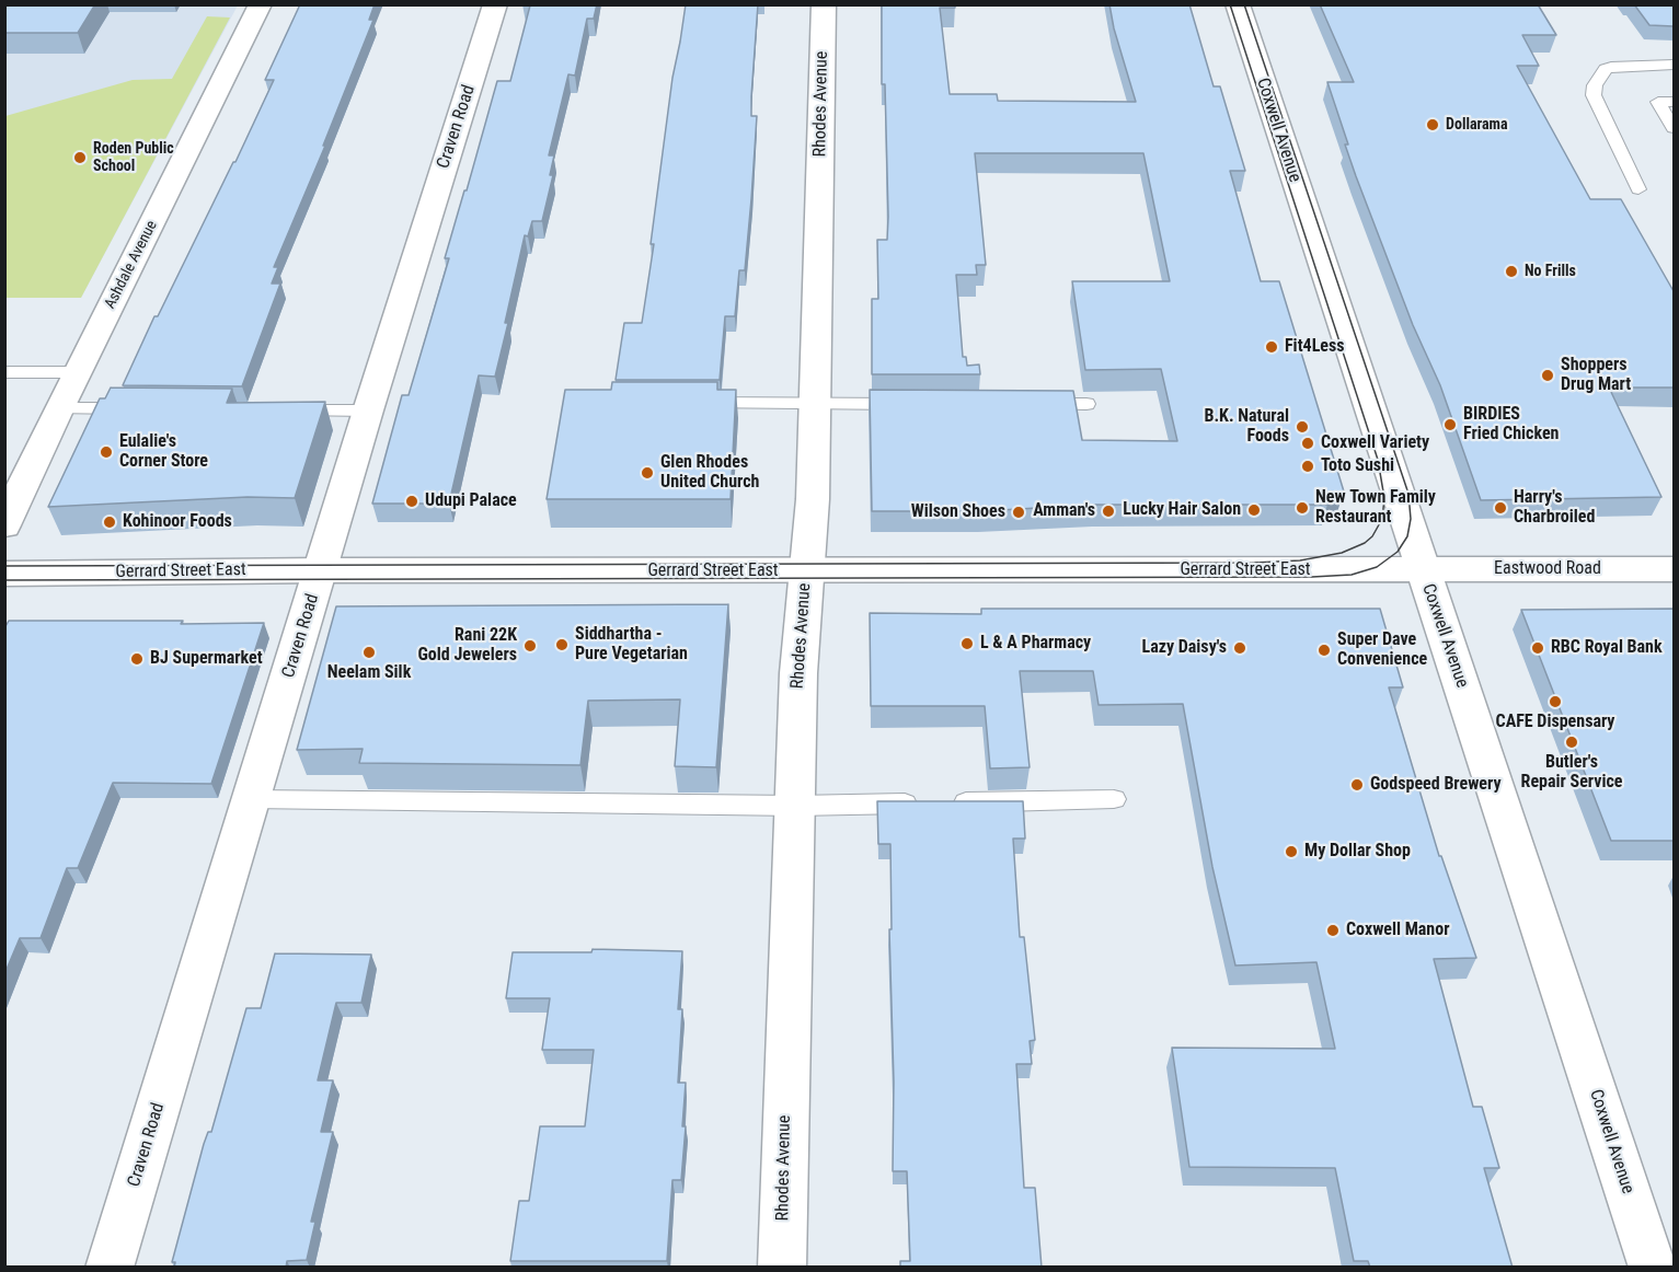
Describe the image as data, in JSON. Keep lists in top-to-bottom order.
{
  "streets": {
    "street": [
      "Rhodes Avenue",
      "Craven Road",
      "Coxwell Avenue",
      "Ashdale Avenue",
      "Eastwood Road",
      "Gerrard Street East"
    ]
  },
  "crossings": [
    ["Rhodes Avenue", "Gerrard Street East"],
    ["Craven Road", "Gerrard Street East"],
    ["Coxwell Avenue", "Eastwood Road"],
    ["Coxwell Avenue", "Gerrard Street East"],
    ["Eastwood Road", "Gerrard Street East"]
  ],
  "places": [
    "Dollarama",
    "Roden Public School",
    "No Frills",
    "Fit4Less",
    "Shoppers Drug Mart",
    "BIRDIES Fried Chicken",
    "B.K. Natural Foods",
    "Coxwell Variety",
    "Eulalie's Corner Store",
    "Toto Sushi",
    "Glen Rhodes United Church",
    "Udupi Palace",
    "New Town Family Restaurant",
    "Harry's Charbroiled",
    "Lucky Hair Salon",
    "Amman's",
    "Wilson Shoes",
    "Kohinoor Foods",
    "L & A Pharmacy",
    "Siddhartha - Pure Vegetarian",
    "Rani 22K Gold Jewelers",
    "Lazy Daisy's",
    "RBC Royal Bank",
    "Super Dave Convenience",
    "Neelam Silk",
    "BJ Supermarket",
    "CAFE Dispensary",
    "Butler's Repair Service",
    "Godspeed Brewery",
    "My Dollar Shop",
    "Coxwell Manor"
  ]
}
